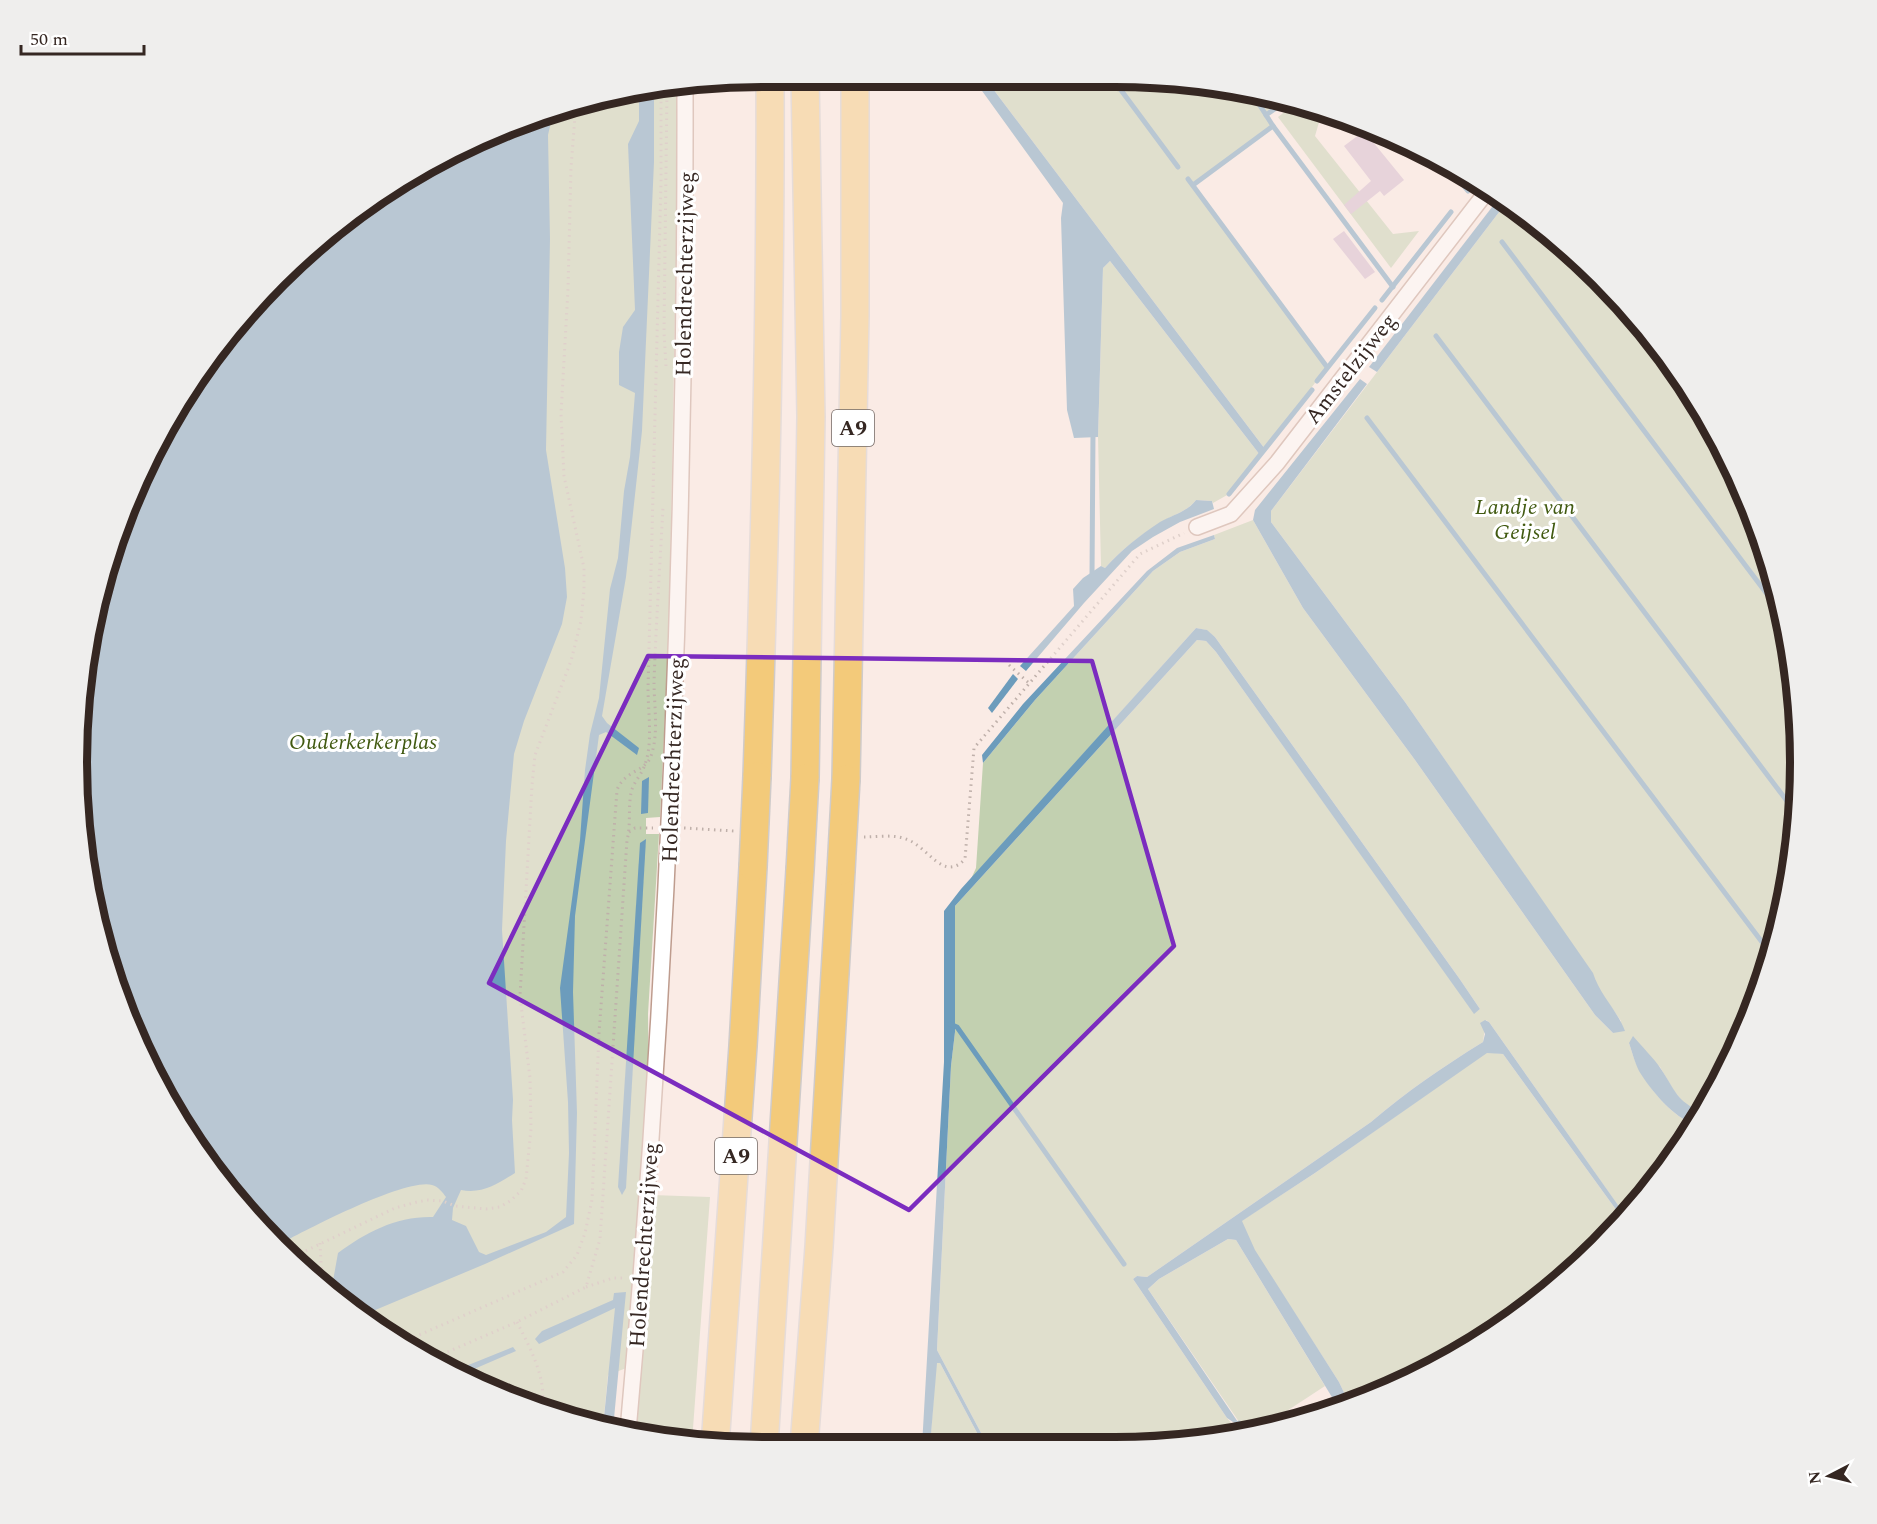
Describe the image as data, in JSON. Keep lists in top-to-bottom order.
{
  "streets": {
    "highway": ["A9"],
    "street": ["Holendrechterzijweg", "Amstelzijweg"]
  },
  "parks": ["Landje van Geijsel", "Ouderkerkerplas"],
  "scale_bar": "50 m",
  "north": "left"
}
